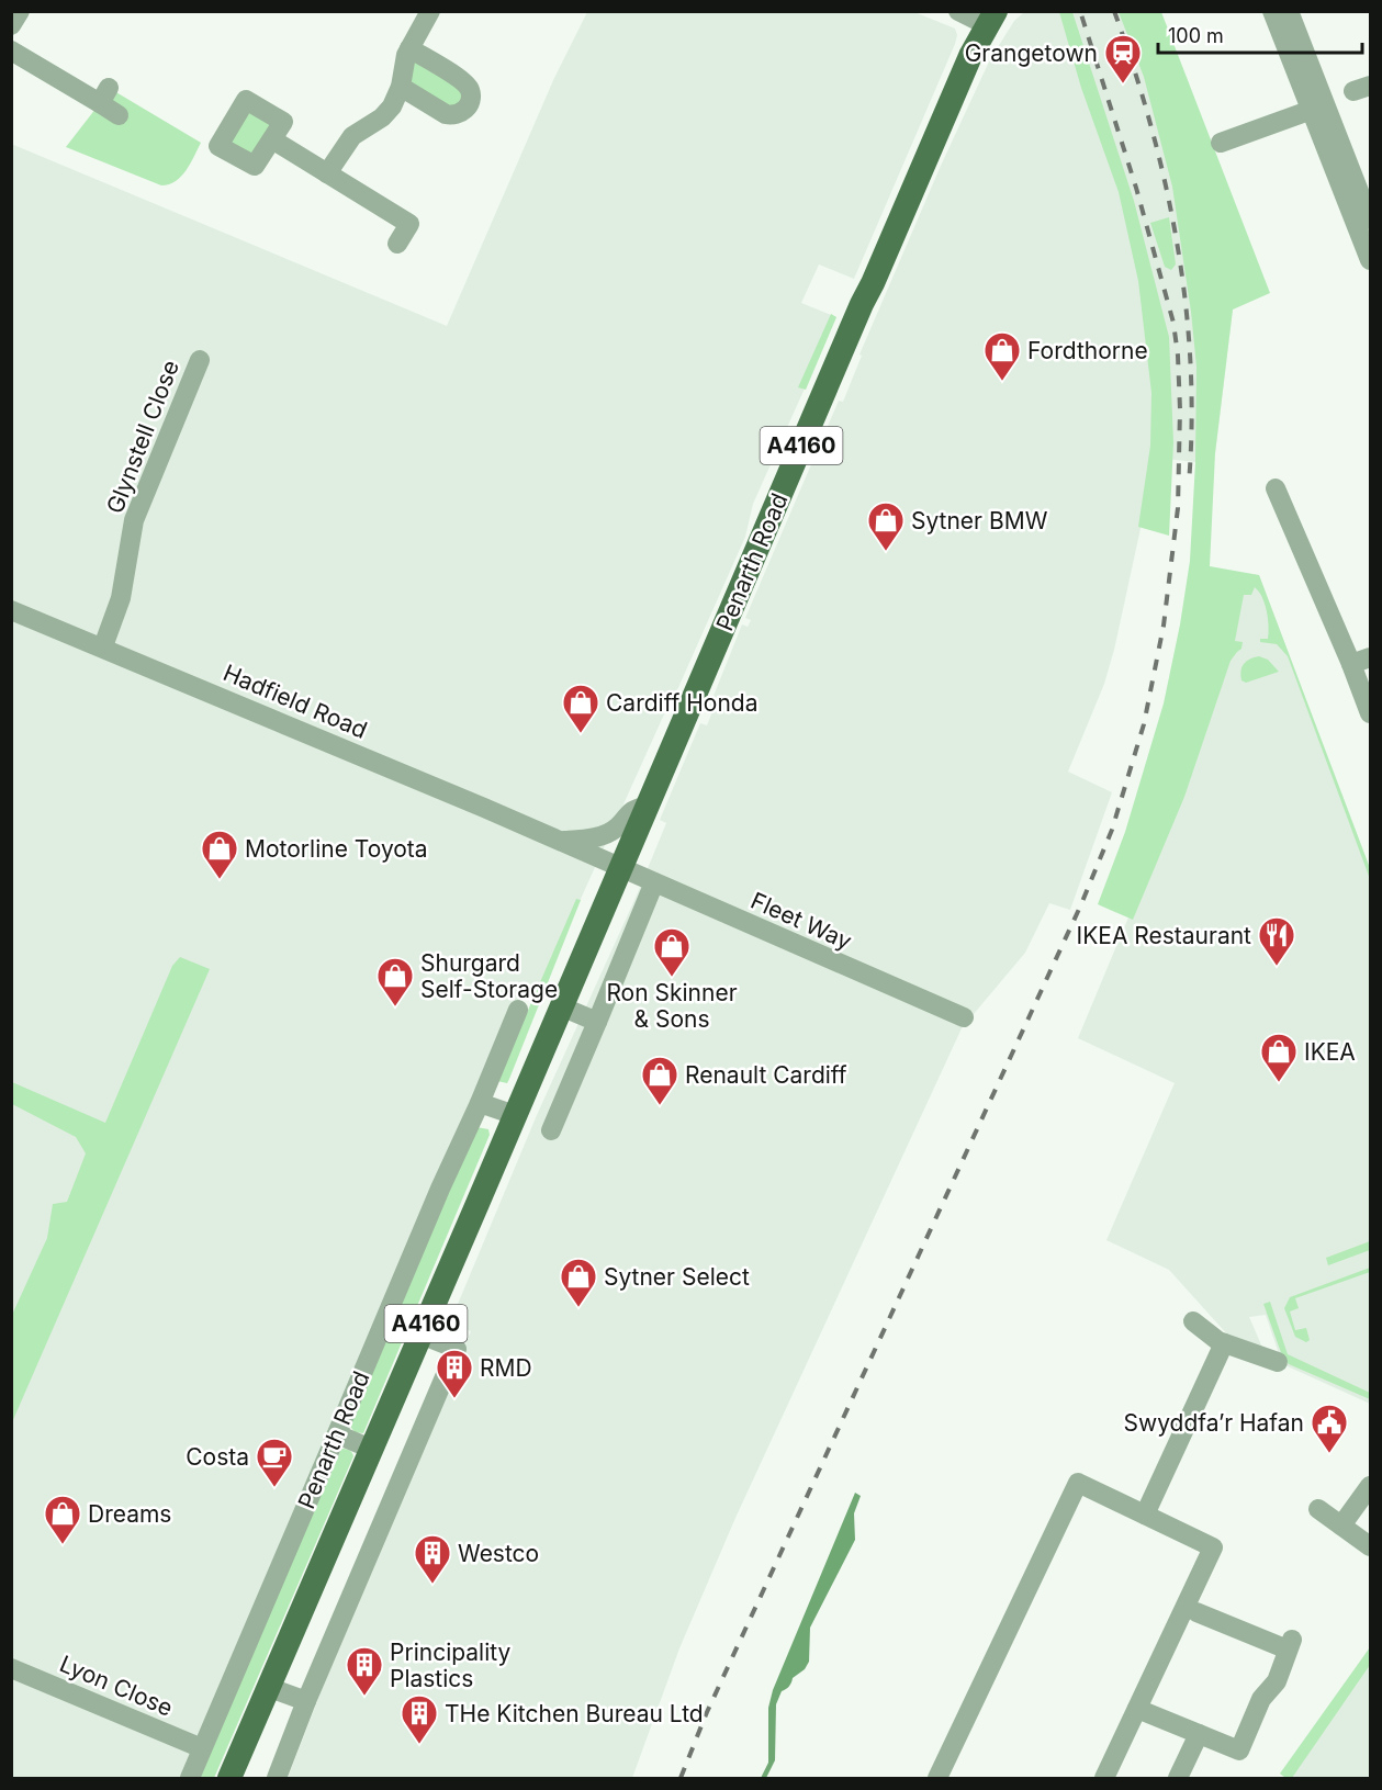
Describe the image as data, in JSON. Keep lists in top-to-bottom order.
{
  "streets": {
    "main road": ["A4160", "Penarth Road"],
    "street": [
      "Glynstell Close",
      "Hadfield Road",
      "Fleet Way",
      "Lyon Close"
    ]
  },
  "crossings": [
    ["Glynstell Close", "Hadfield Road"],
    ["Penarth Road", "Hadfield Road"],
    ["Penarth Road", "Fleet Way"],
    ["Penarth Road", "Lyon Close"],
    ["Hadfield Road", "Fleet Way"]
  ],
  "places": {
    "station": ["Grangetown"],
    "shop": [
      "Fordthorne",
      "Sytner BMW",
      "Cardiff Honda",
      "Motorline Toyota",
      "Ron Skinner & Sons",
      "Shurgard Self-Storage",
      "IKEA",
      "Renault Cardiff",
      "Sytner Select",
      "Dreams"
    ],
    "restaurant": ["IKEA Restaurant"],
    "building": [
      "RMD",
      "Westco",
      "Principality Plastics",
      "THe Kitchen Bureau Ltd"
    ],
    "public building": ["Swyddfa’r Hafan"],
    "cafe": ["Costa"]
  },
  "scale_bar": "100 m"
}
